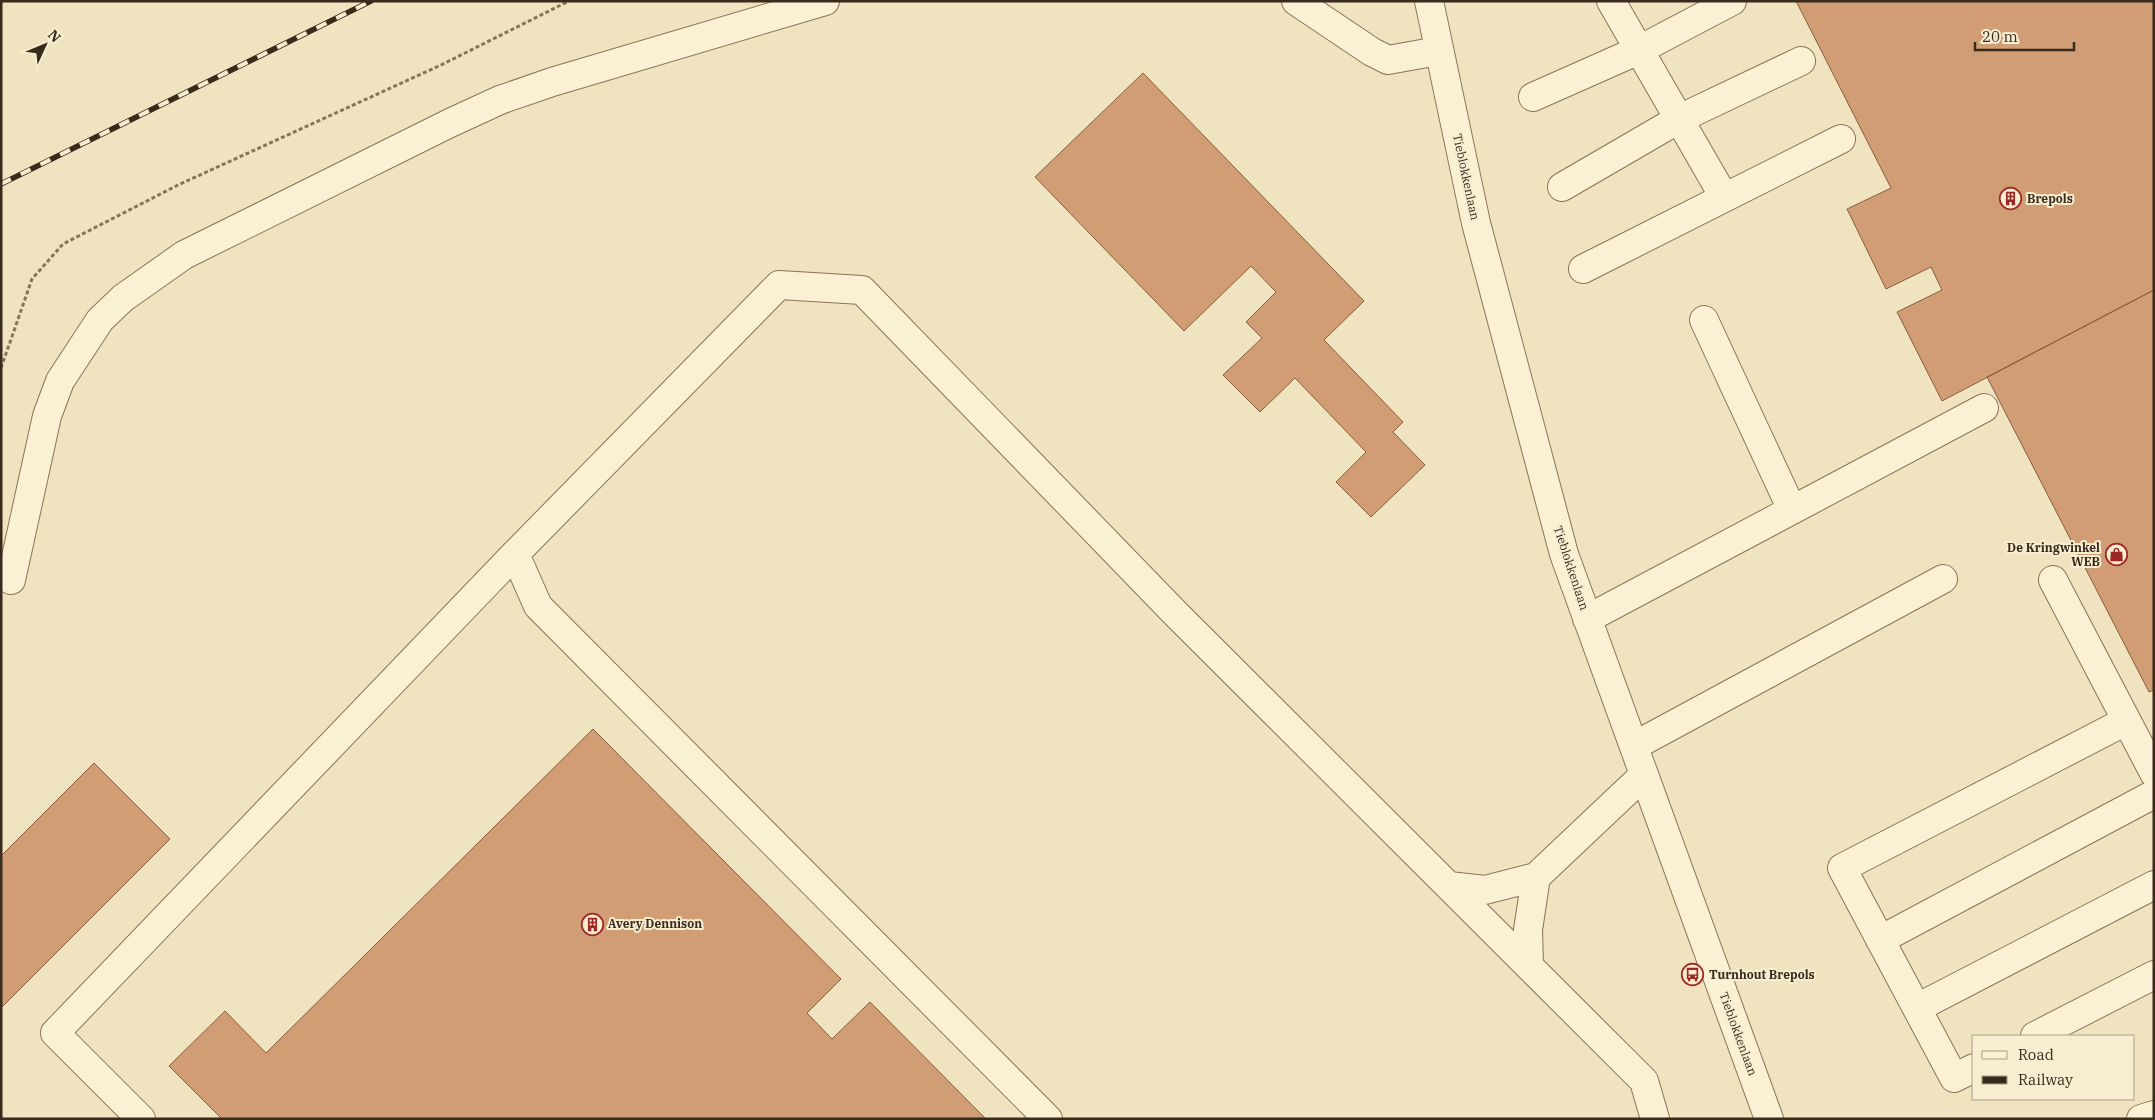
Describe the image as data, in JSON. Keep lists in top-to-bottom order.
{
  "streets": {
    "street": ["Tieblokkenlaan"]
  },
  "places": {
    "building": ["Brepols", "Avery Dennison"],
    "shop": ["De Kringwinkel WEB"],
    "bus stop": ["Turnhout Brepols"]
  },
  "legend": ["Road", "Railway"],
  "scale_bar": "20 m",
  "north": "top right"
}
